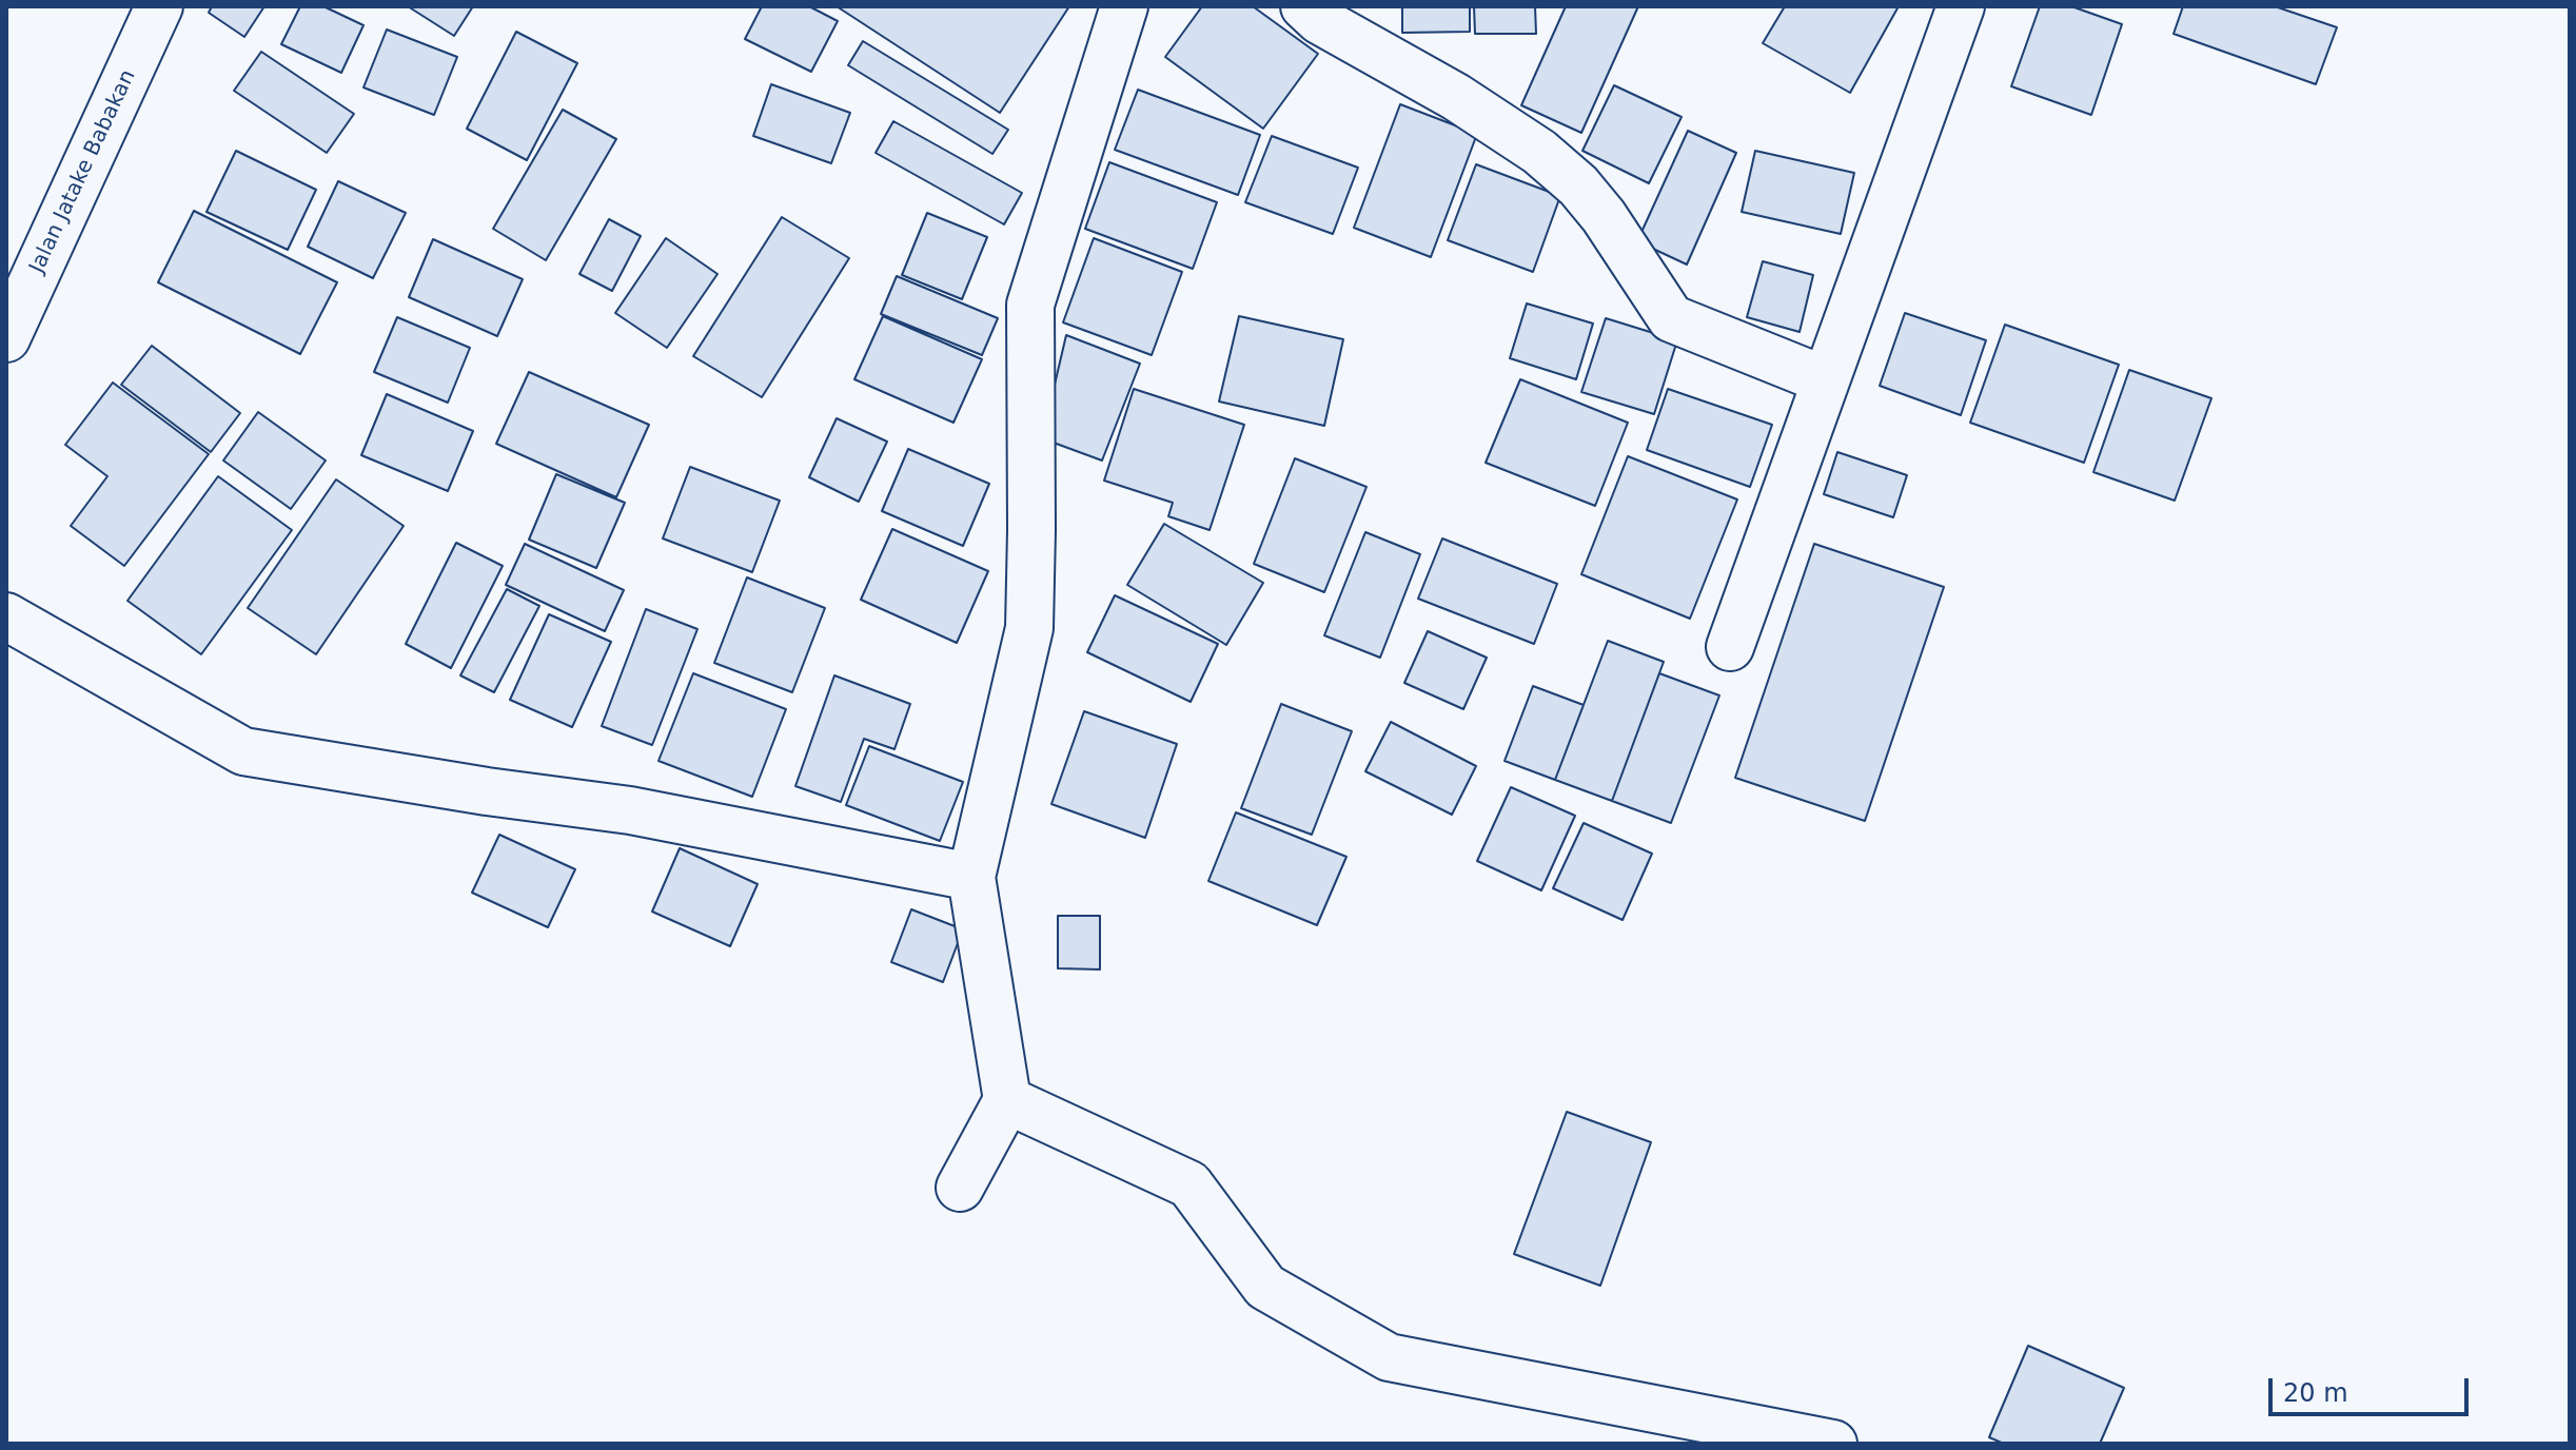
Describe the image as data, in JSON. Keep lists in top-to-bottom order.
{
  "streets": {
    "street": ["Jalan Jatake Babakan"]
  },
  "scale_bar": "20 m"
}
